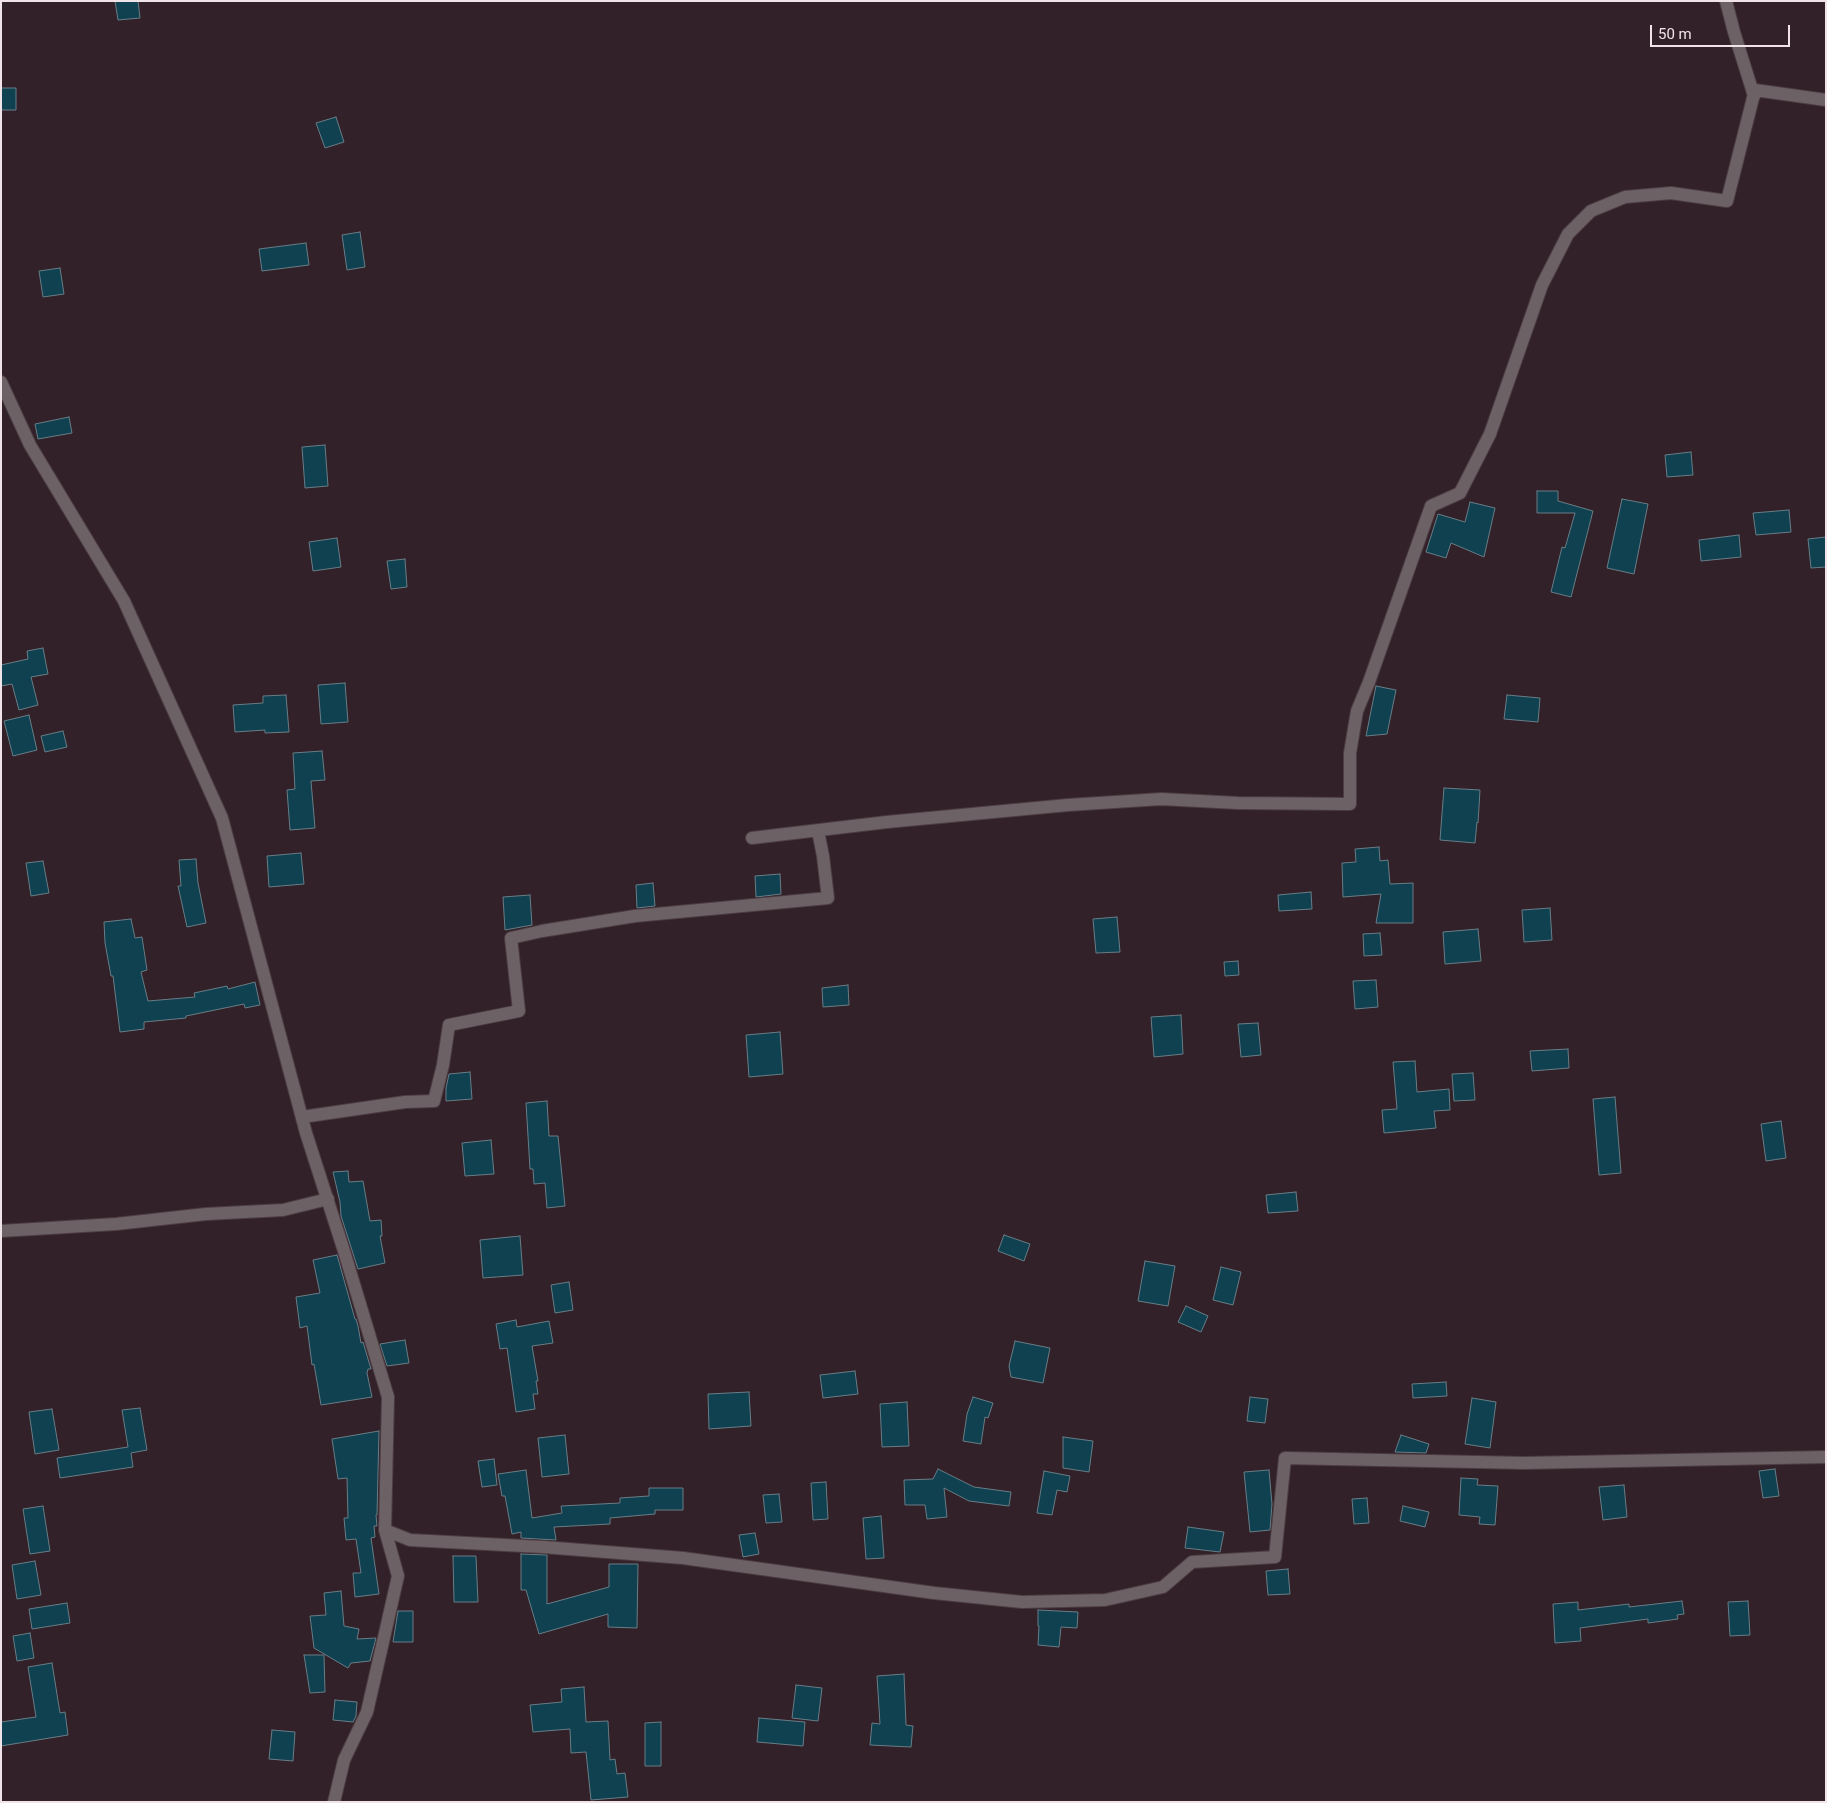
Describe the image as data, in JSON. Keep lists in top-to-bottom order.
{
  "scale_bar": "50 m"
}
